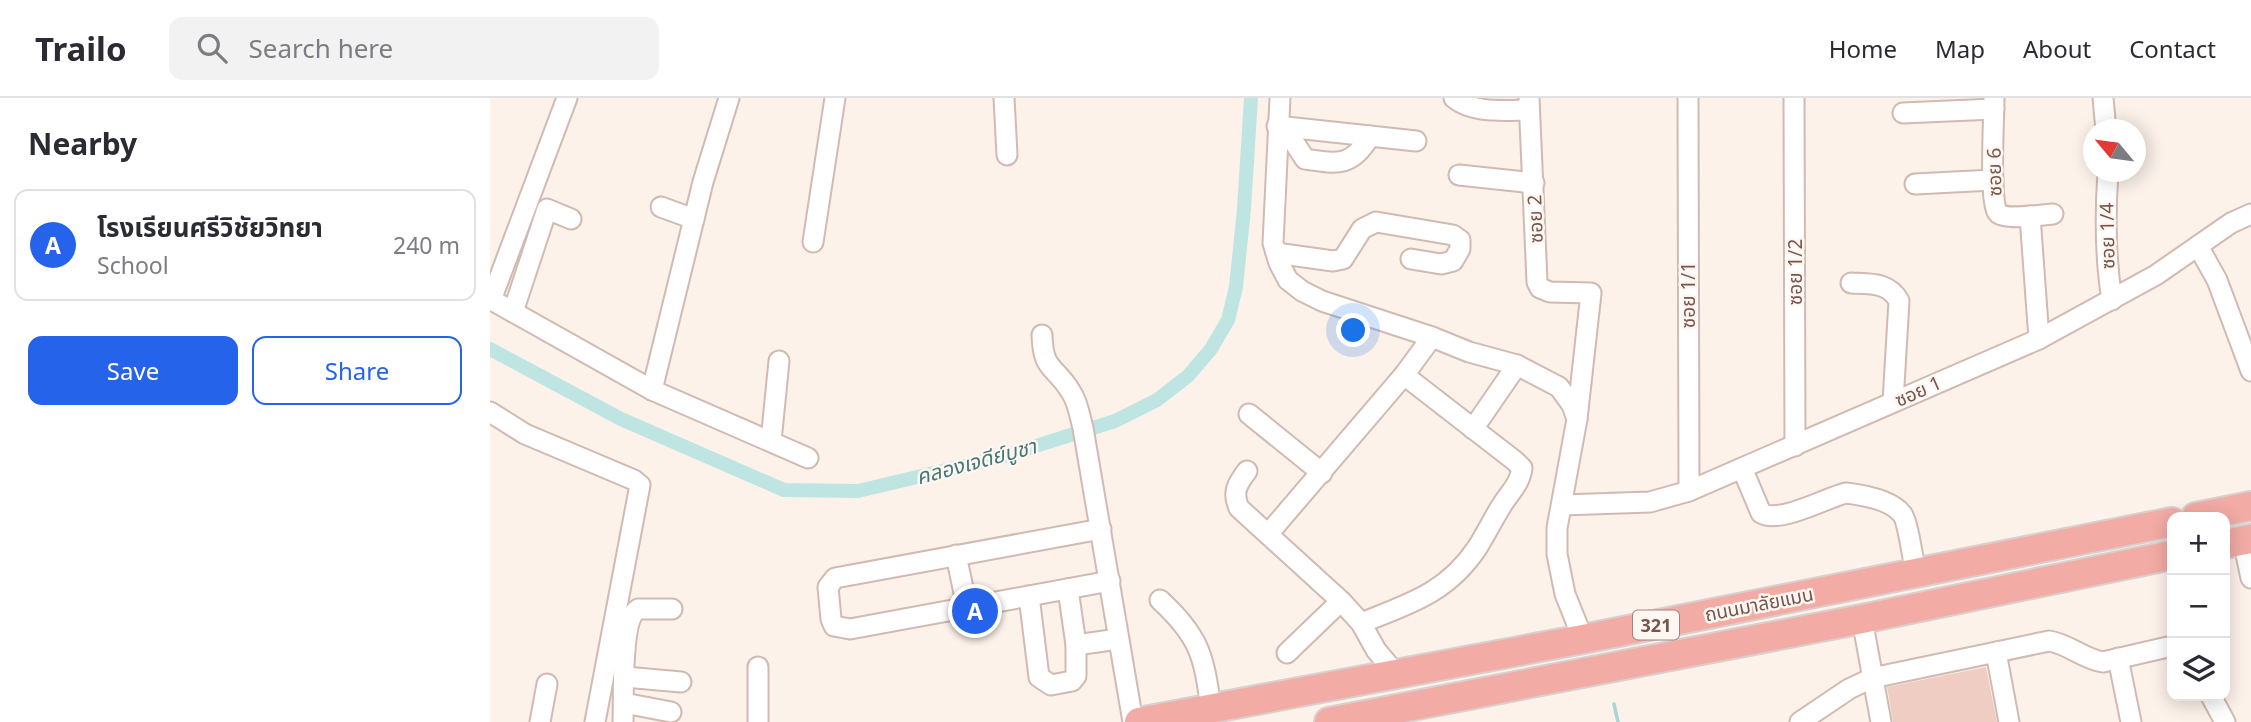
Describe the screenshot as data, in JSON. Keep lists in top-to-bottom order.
{
  "streets": {
    "highway": ["ถนนมาลัยแมน", "321"],
    "street": [
      "ซอย 6",
      "ซอย 2",
      "ซอย 1/4",
      "ซอย 1/2",
      "ซอย 1/1",
      "ซอย 1"
    ]
  },
  "crossings": [
    ["ซอย 1/4", "ซอย 1"],
    ["ซอย 1/2", "ซอย 1"],
    ["ซอย 1/1", "ซอย 1"]
  ],
  "water": ["คลองเจดีย์บูชา"],
  "north": "top left",
  "page": {
    "header": "Trailo",
    "search": "Search here",
    "nav": [
      "Home",
      "Map",
      "About",
      "Contact"
    ],
    "heading": "Nearby",
    "list": [
      {
        "mark": "A",
        "name": "โรงเรียนศรีวิชัยวิทยา",
        "note": "School",
        "value": "240 m"
      }
    ],
    "buttons": ["Save", "Share"],
    "map_buttons": ["+", "−"],
    "pins": "A"
  }
}
